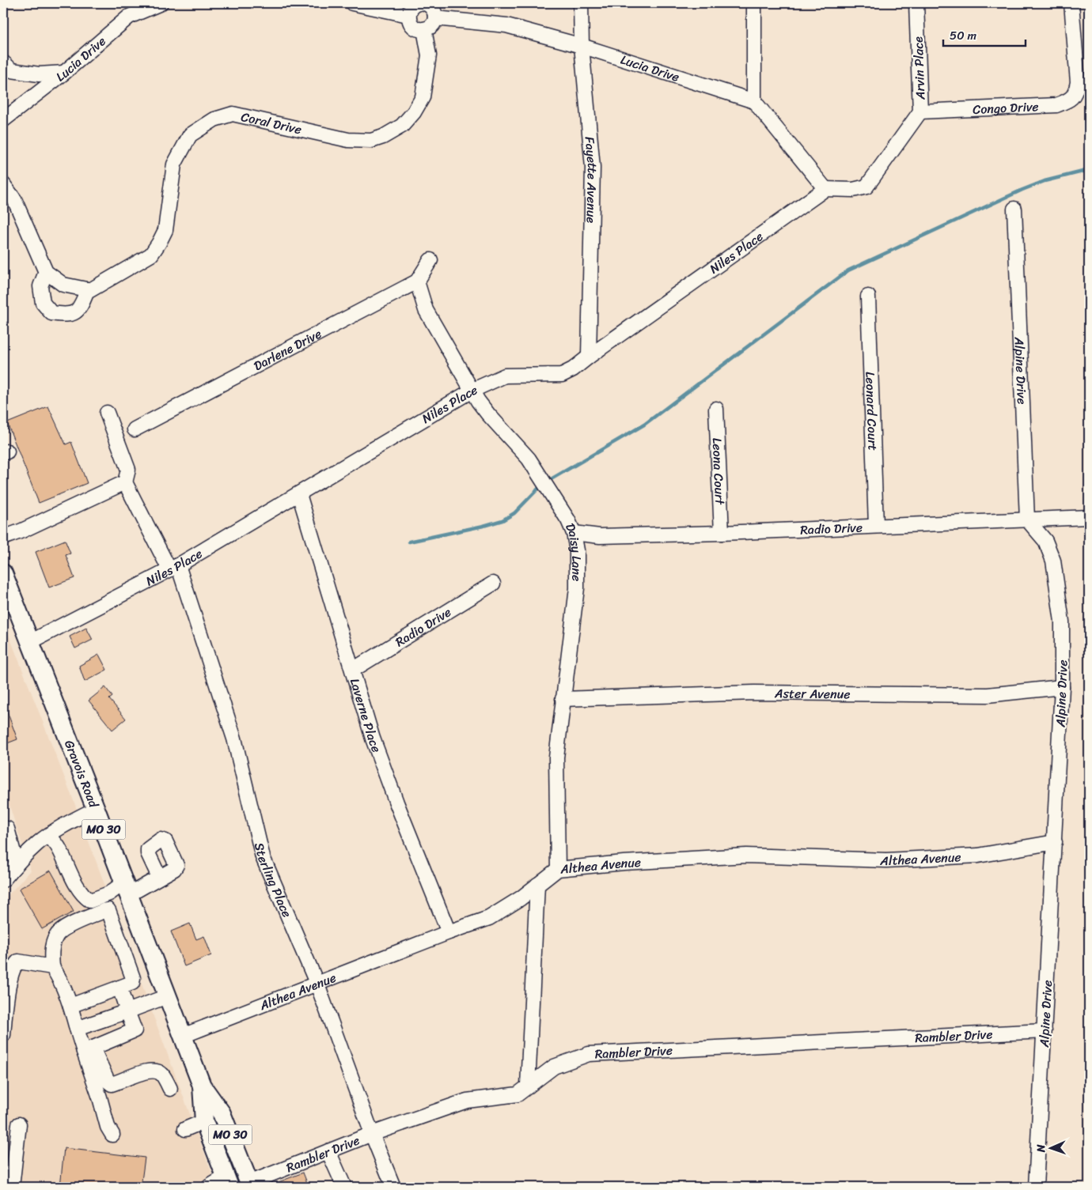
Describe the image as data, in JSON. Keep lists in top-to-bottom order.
{
  "streets": {
    "main road": ["Gravois Road", "MO 30"],
    "street": [
      "Lucia Drive",
      "Arvin Place",
      "Congo Drive",
      "Coral Drive",
      "Fayette Avenue",
      "Niles Place",
      "Darlene Drive",
      "Alpine Drive",
      "Leonard Court",
      "Leona Court",
      "Radio Drive",
      "Daisy Lane",
      "Aster Avenue",
      "Laverne Place",
      "Althea Avenue",
      "Sterling Place",
      "Rambler Drive"
    ]
  },
  "crossings": [
    ["Lucia Drive", "Fayette Avenue"],
    ["Arvin Place", "Congo Drive"],
    ["Arvin Place", "Niles Place"],
    ["Fayette Avenue", "Niles Place"],
    ["Niles Place", "Daisy Lane"],
    ["Niles Place", "Laverne Place"],
    ["Niles Place", "Gravois Road"],
    ["Niles Place", "Sterling Place"],
    ["Darlene Drive", "Daisy Lane"],
    ["Alpine Drive", "Radio Drive"],
    ["Alpine Drive", "Aster Avenue"],
    ["Alpine Drive", "Althea Avenue"],
    ["Alpine Drive", "Rambler Drive"],
    ["Leonard Court", "Radio Drive"],
    ["Leona Court", "Radio Drive"],
    ["Radio Drive", "Daisy Lane"],
    ["Radio Drive", "Laverne Place"],
    ["Daisy Lane", "Aster Avenue"],
    ["Daisy Lane", "Althea Avenue"],
    ["Laverne Place", "Althea Avenue"],
    ["Gravois Road", "Althea Avenue"],
    ["Gravois Road", "Rambler Drive"],
    ["Althea Avenue", "Sterling Place"],
    ["Sterling Place", "Rambler Drive"]
  ],
  "scale_bar": "50 m",
  "north": "left"
}
